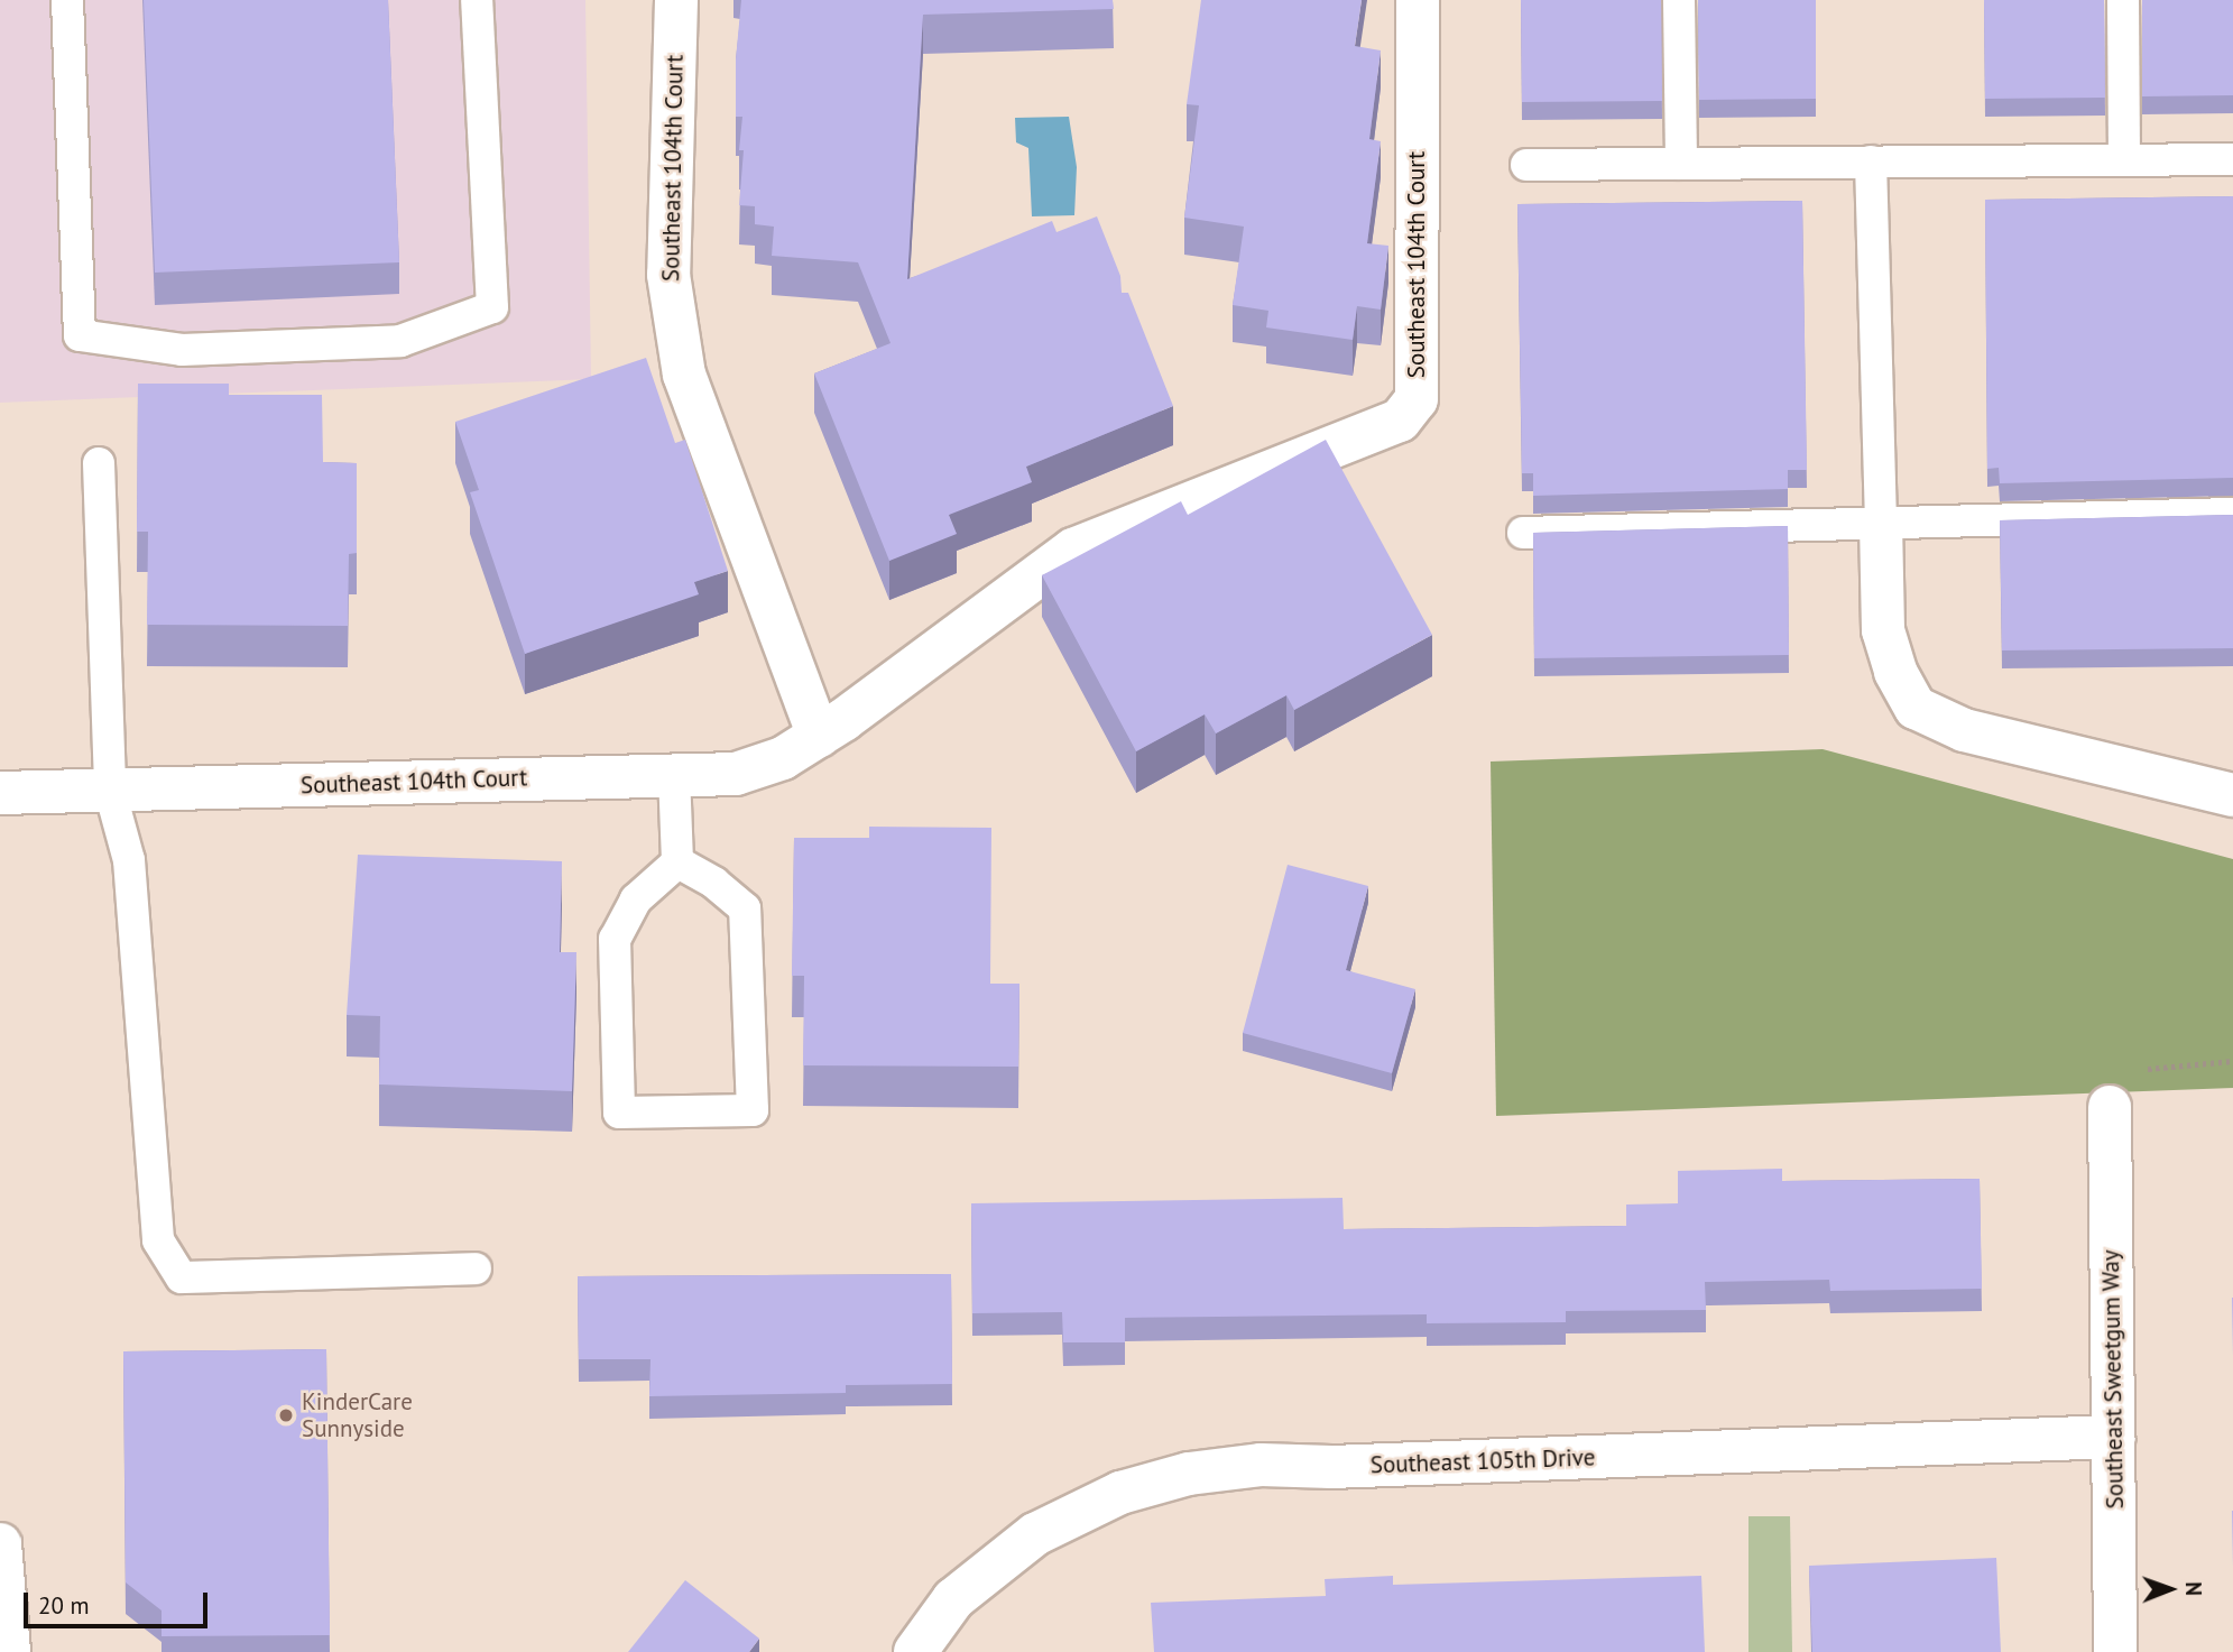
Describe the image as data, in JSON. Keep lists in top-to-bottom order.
{
  "streets": {
    "street": ["Southeast 104th Court", "Southeast Sweetgum Way", "Southeast 105th Drive"]
  },
  "crossings": [
    ["Southeast Sweetgum Way", "Southeast 105th Drive"]
  ],
  "places": ["KinderCare Sunnyside"],
  "scale_bar": "20 m",
  "north": "right"
}
